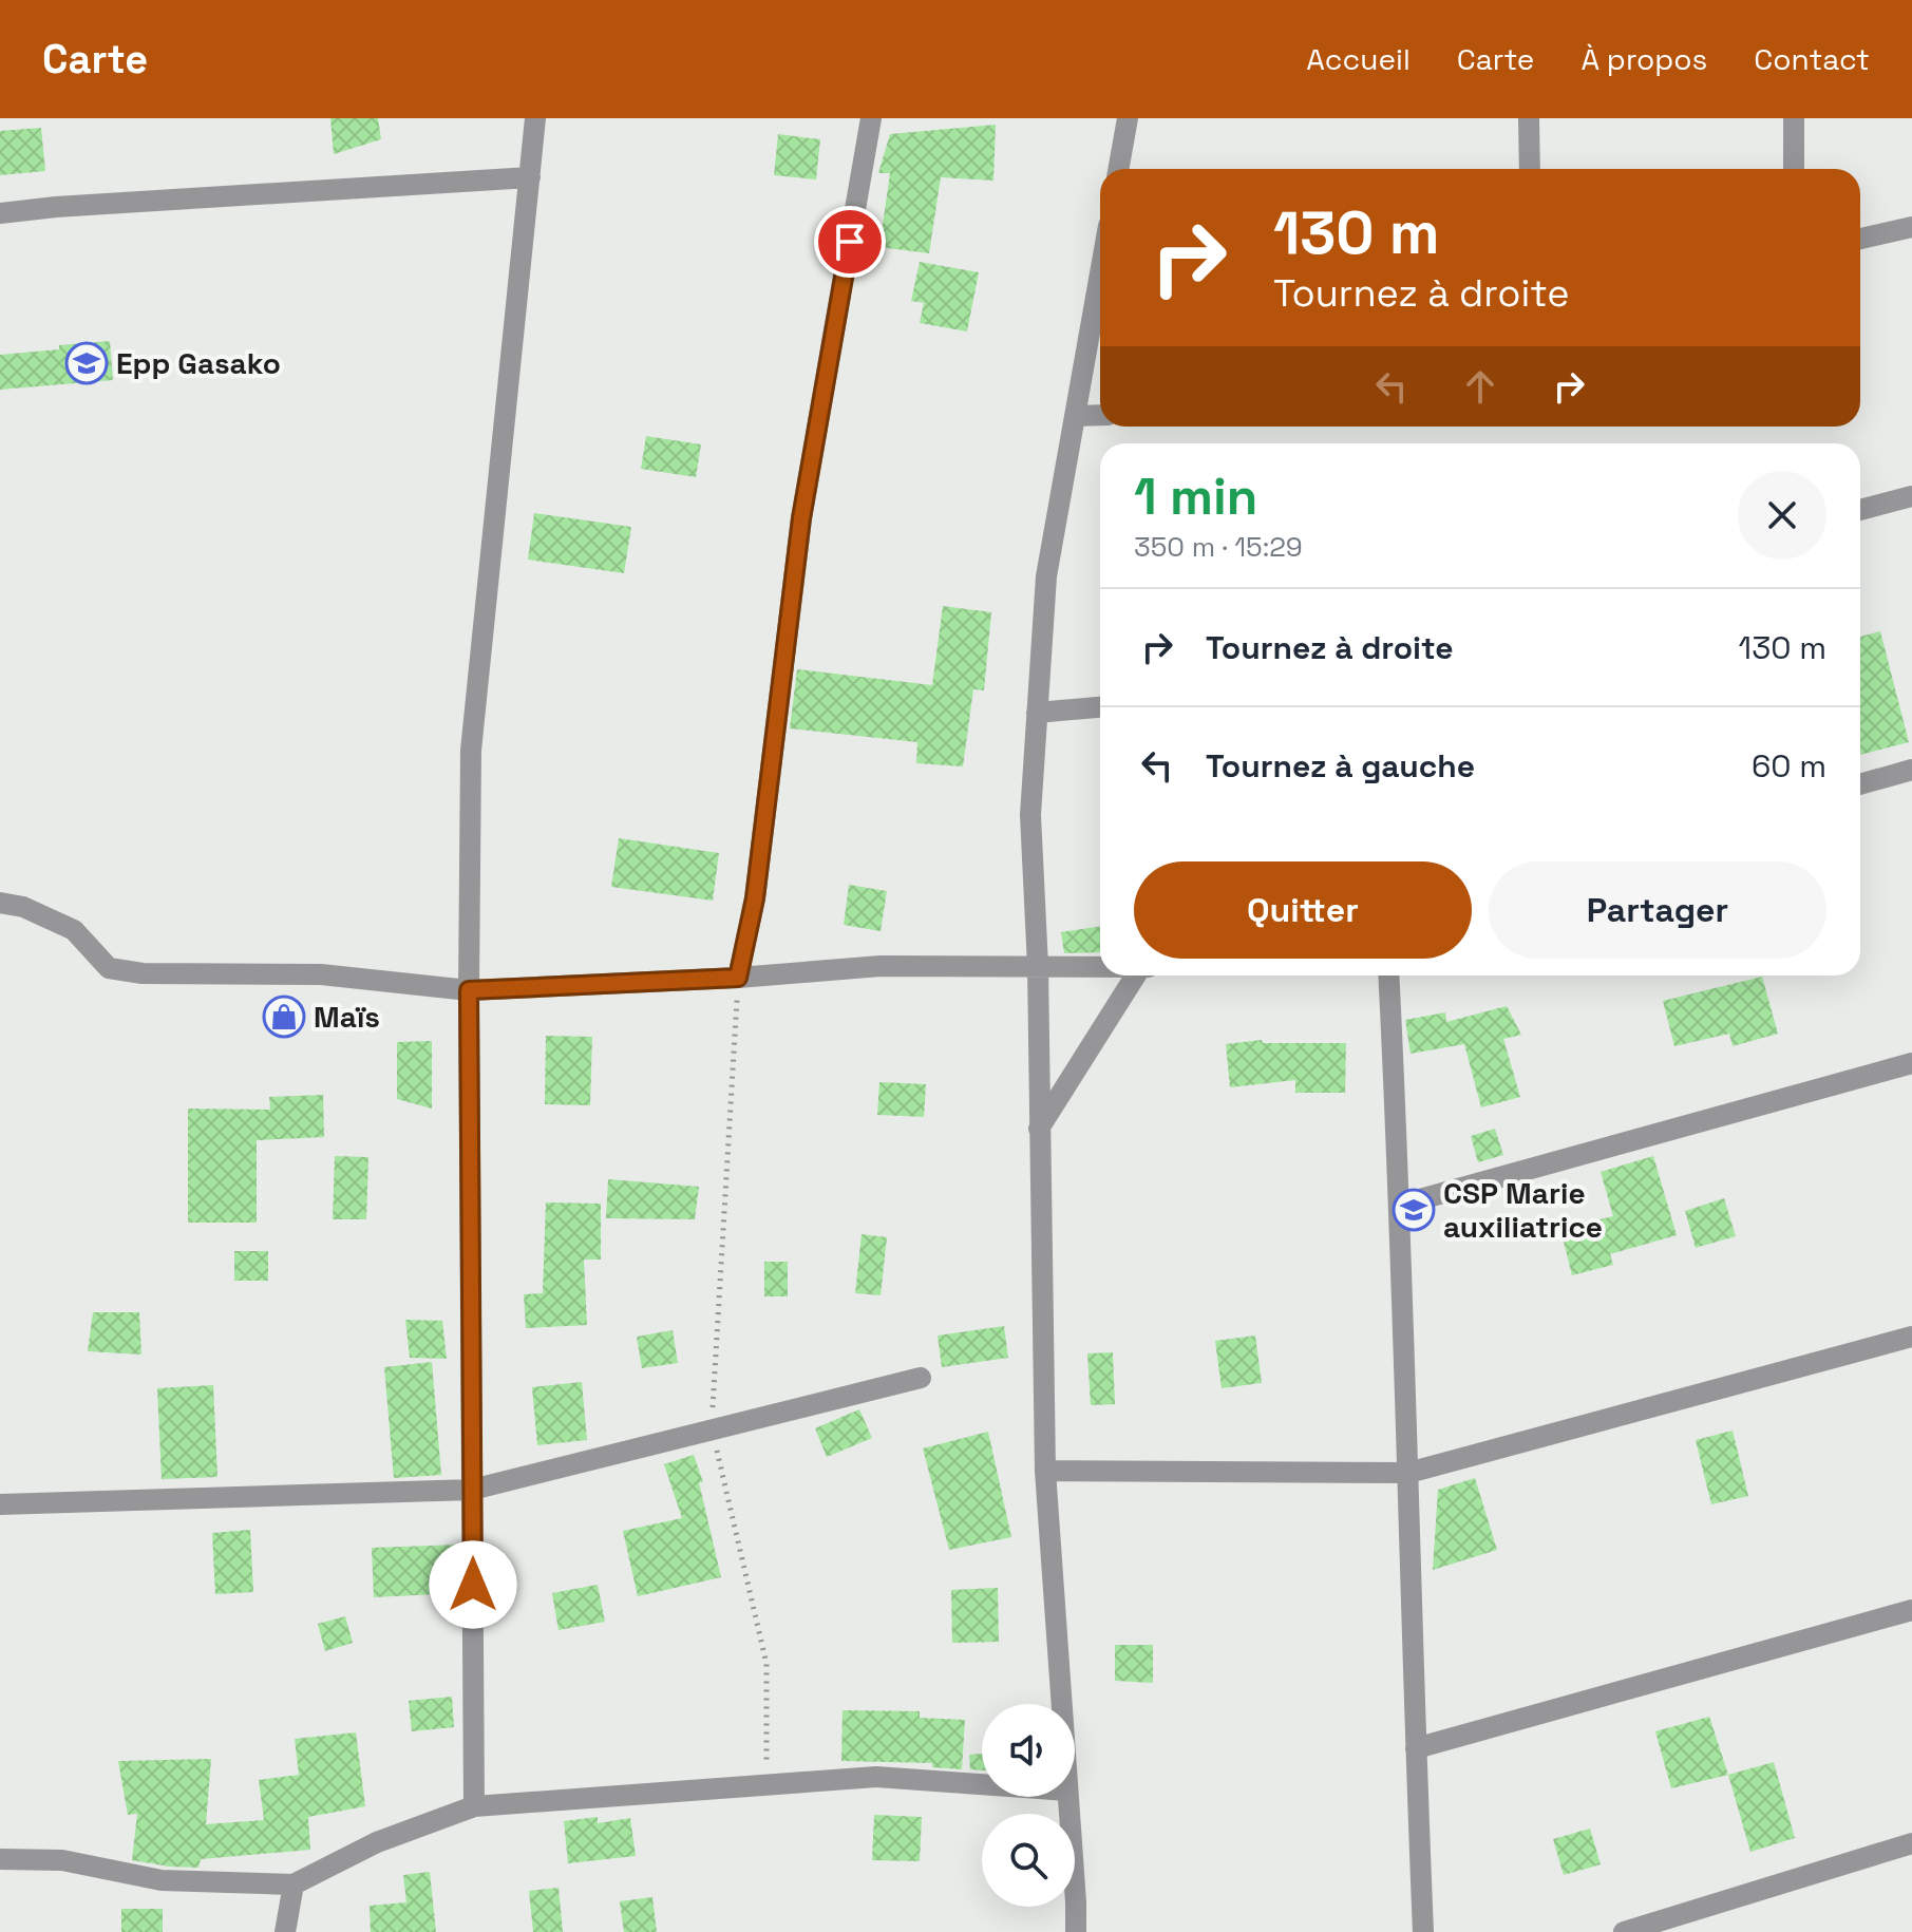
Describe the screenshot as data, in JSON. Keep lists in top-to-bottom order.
{
  "places": {
    "school or university": ["Epp Gasako", "CSP Marie auxiliatrice"],
    "shop": ["Maïs"]
  },
  "page": {
    "header": "Carte",
    "nav": [
      "Accueil",
      "Carte",
      "À propos",
      "Contact"
    ],
    "turn": ["130 m", "Tournez à droite"],
    "heading": ["1 min", "350 m · 15:29"],
    "list": [
      {
        "name": "Tournez à droite",
        "value": "130 m"
      },
      {
        "name": "Tournez à gauche",
        "value": "60 m"
      }
    ],
    "buttons": ["Quitter", "Partager"]
  }
}
